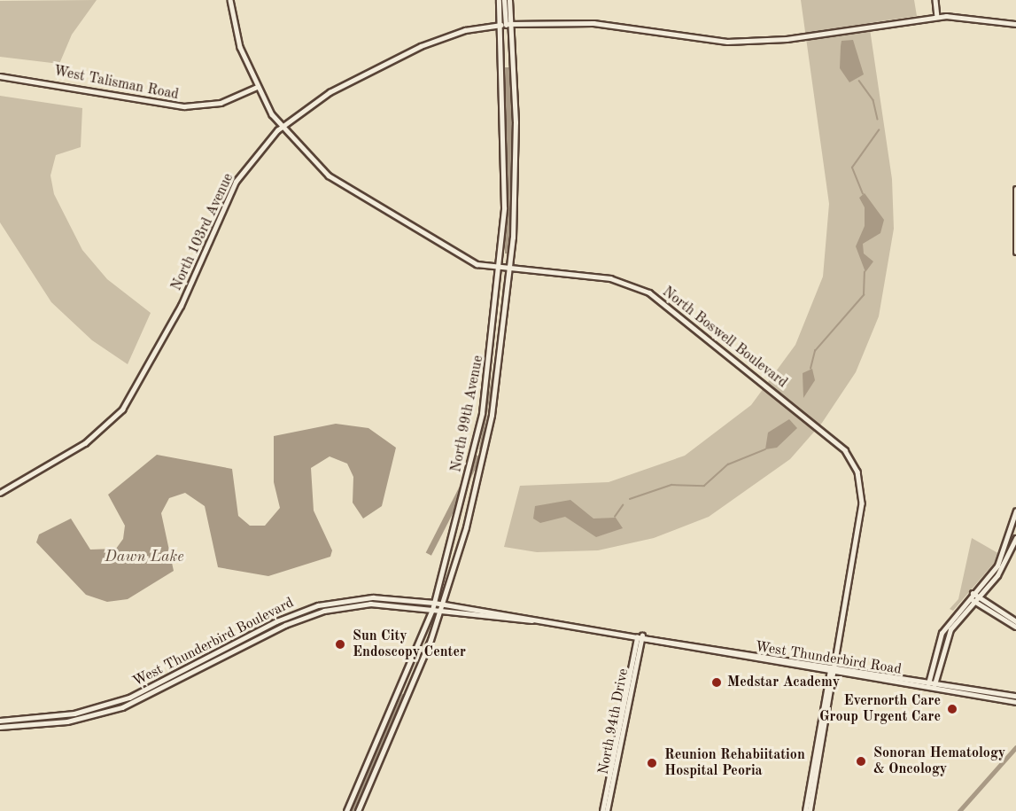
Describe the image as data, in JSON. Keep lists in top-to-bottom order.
{
  "streets": {
    "main road": ["North 99th Avenue", "West Thunderbird Road"],
    "street": [
      "West Talisman Road",
      "North 103rd Avenue",
      "North Boswell Boulevard",
      "West Thunderbird Boulevard",
      "North 94th Drive"
    ]
  },
  "crossings": [
    ["West Talisman Road", "North Boswell Boulevard"],
    ["North 103rd Avenue", "North Boswell Boulevard"],
    ["North 103rd Avenue", "North 99th Avenue"],
    ["North Boswell Boulevard", "North 99th Avenue"],
    ["North Boswell Boulevard", "West Thunderbird Road"],
    ["North 99th Avenue", "West Thunderbird Boulevard"],
    ["North 99th Avenue", "West Thunderbird Road"],
    ["West Thunderbird Boulevard", "West Thunderbird Road"],
    ["West Thunderbird Road", "North 94th Drive"]
  ],
  "water": ["Dawn Lake"],
  "places": [
    "Sun City Endoscopy Center",
    "Medstar Academy",
    "Evernorth Care Group Urgent Care",
    "Sonoran Hematology & Oncology",
    "Reunion Rehabiitation Hospital Peoria"
  ]
}
